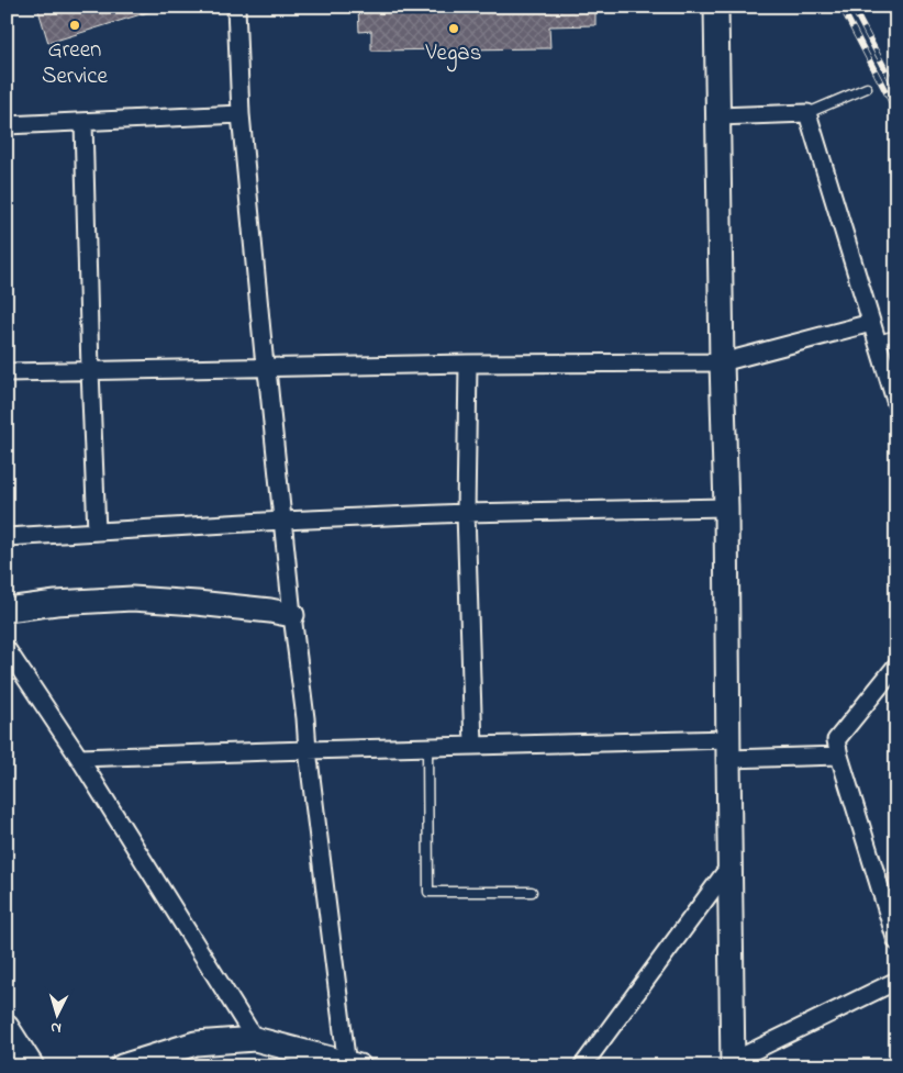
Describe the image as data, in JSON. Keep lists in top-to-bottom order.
{
  "places": ["Green Service", "Vegas"],
  "north": "bottom"
}
